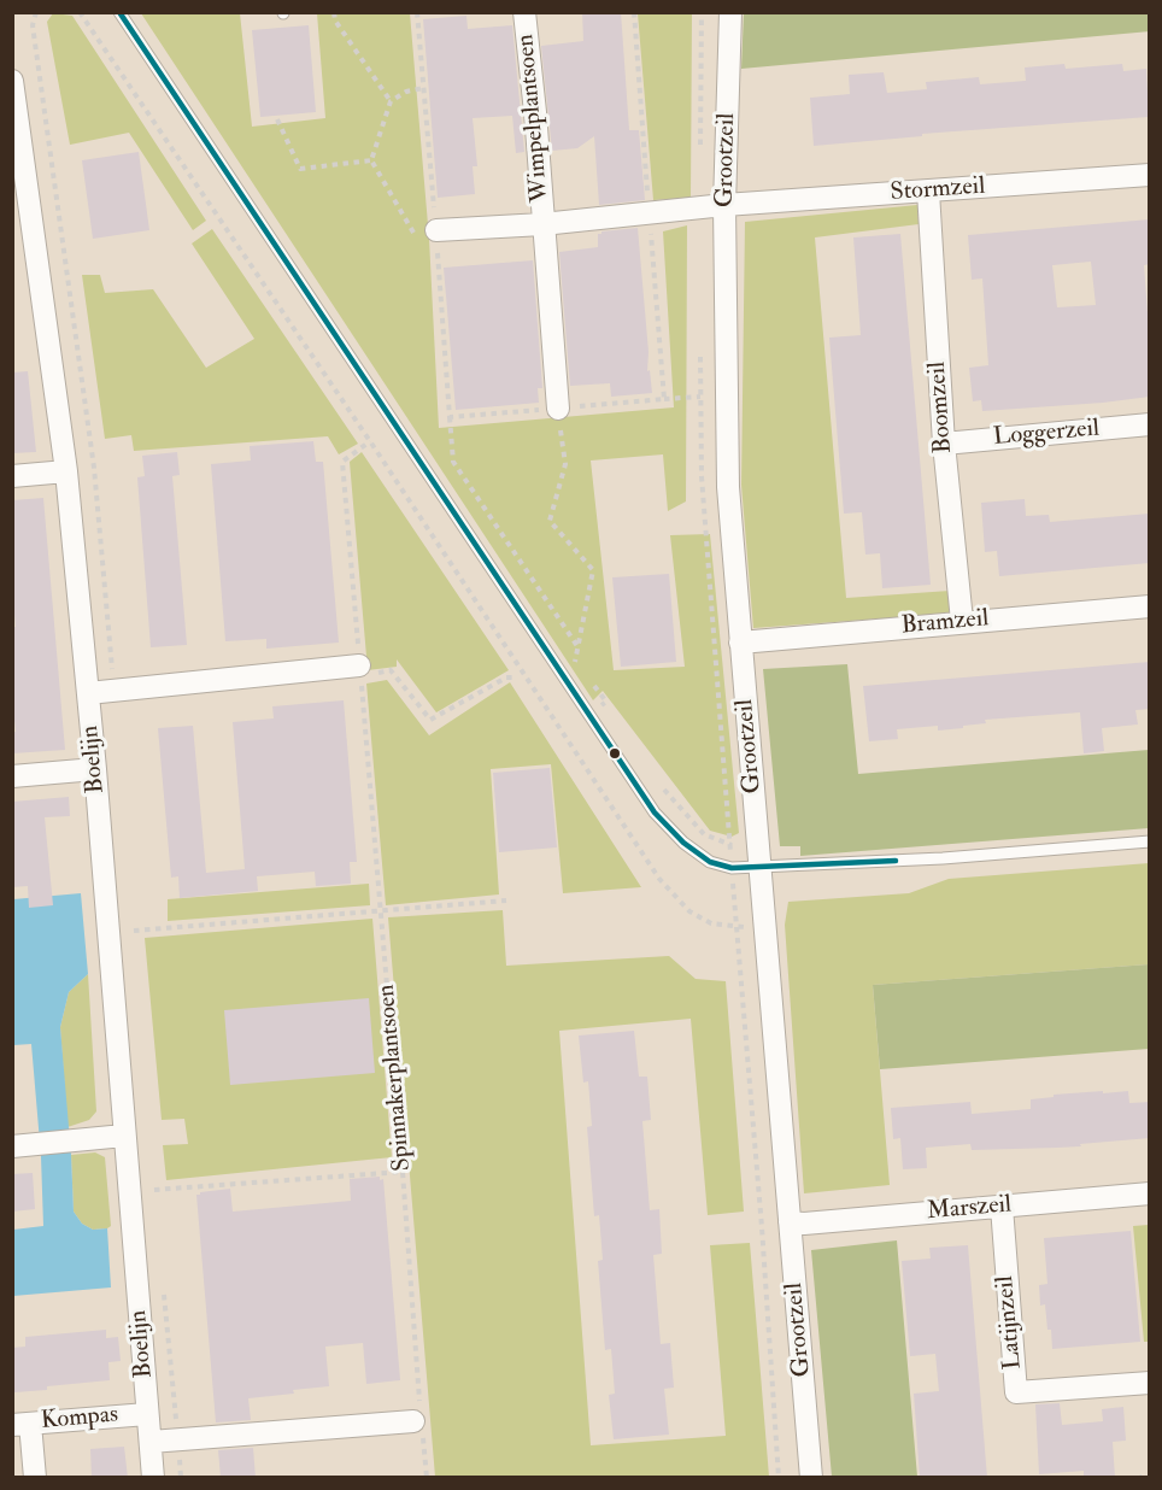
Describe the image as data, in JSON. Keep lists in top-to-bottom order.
{
  "streets": {
    "street": [
      "Wimpelplantsoen",
      "Grootzeil",
      "Stormzeil",
      "Boomzeil",
      "Loggerzeil",
      "Bramzeil",
      "Boelijn",
      "Marszeil",
      "Latijnzeil",
      "Kompas"
    ],
    "path": ["Spinnakerplantsoen"]
  },
  "crossings": [
    ["Wimpelplantsoen", "Grootzeil"],
    ["Wimpelplantsoen", "Stormzeil"],
    ["Grootzeil", "Stormzeil"],
    ["Grootzeil", "Bramzeil"],
    ["Grootzeil", "Spinnakerplantsoen"],
    ["Grootzeil", "Marszeil"],
    ["Stormzeil", "Boomzeil"],
    ["Boomzeil", "Loggerzeil"],
    ["Boomzeil", "Bramzeil"],
    ["Boelijn", "Kompas"],
    ["Marszeil", "Latijnzeil"]
  ]
}
